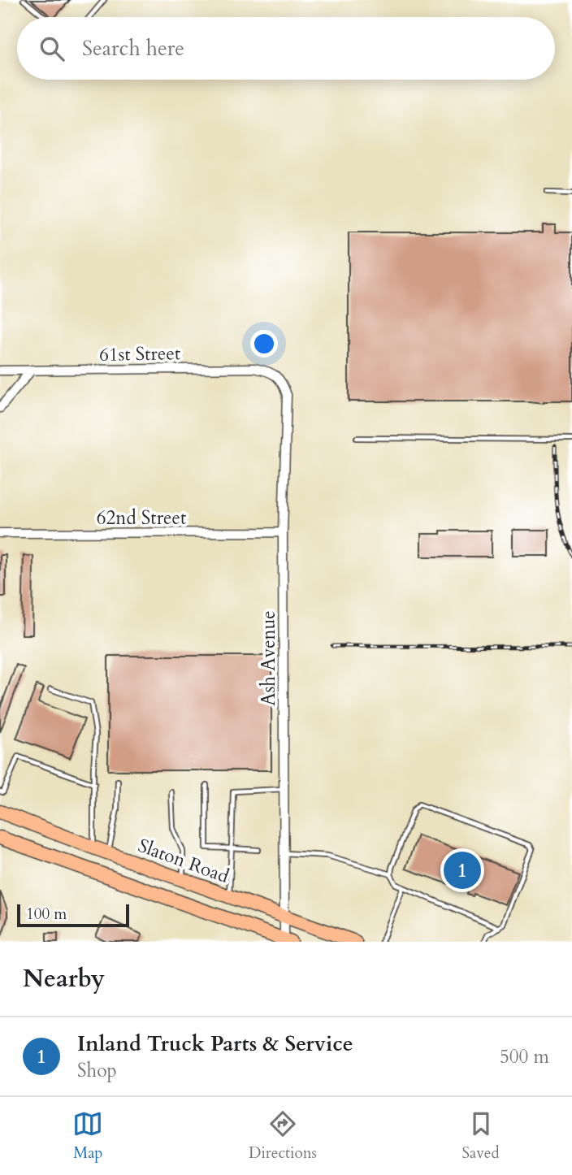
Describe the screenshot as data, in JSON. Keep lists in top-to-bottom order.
{
  "streets": {
    "highway": ["Slaton Road"],
    "street": ["61st Street", "62nd Street", "Ash Avenue"]
  },
  "crossings": [
    ["61st Street", "Ash Avenue"],
    ["62nd Street", "Ash Avenue"],
    ["Ash Avenue", "Slaton Road"]
  ],
  "scale_bar": "100 m",
  "page": {
    "search": "Search here",
    "pins": "1",
    "scale": "100 m",
    "heading": "Nearby",
    "list": [
      {
        "mark": "1",
        "name": "Inland Truck Parts & Service",
        "note": "Shop",
        "value": "500 m"
      }
    ],
    "nav": ["Map", "Directions", "Saved"]
  }
}
